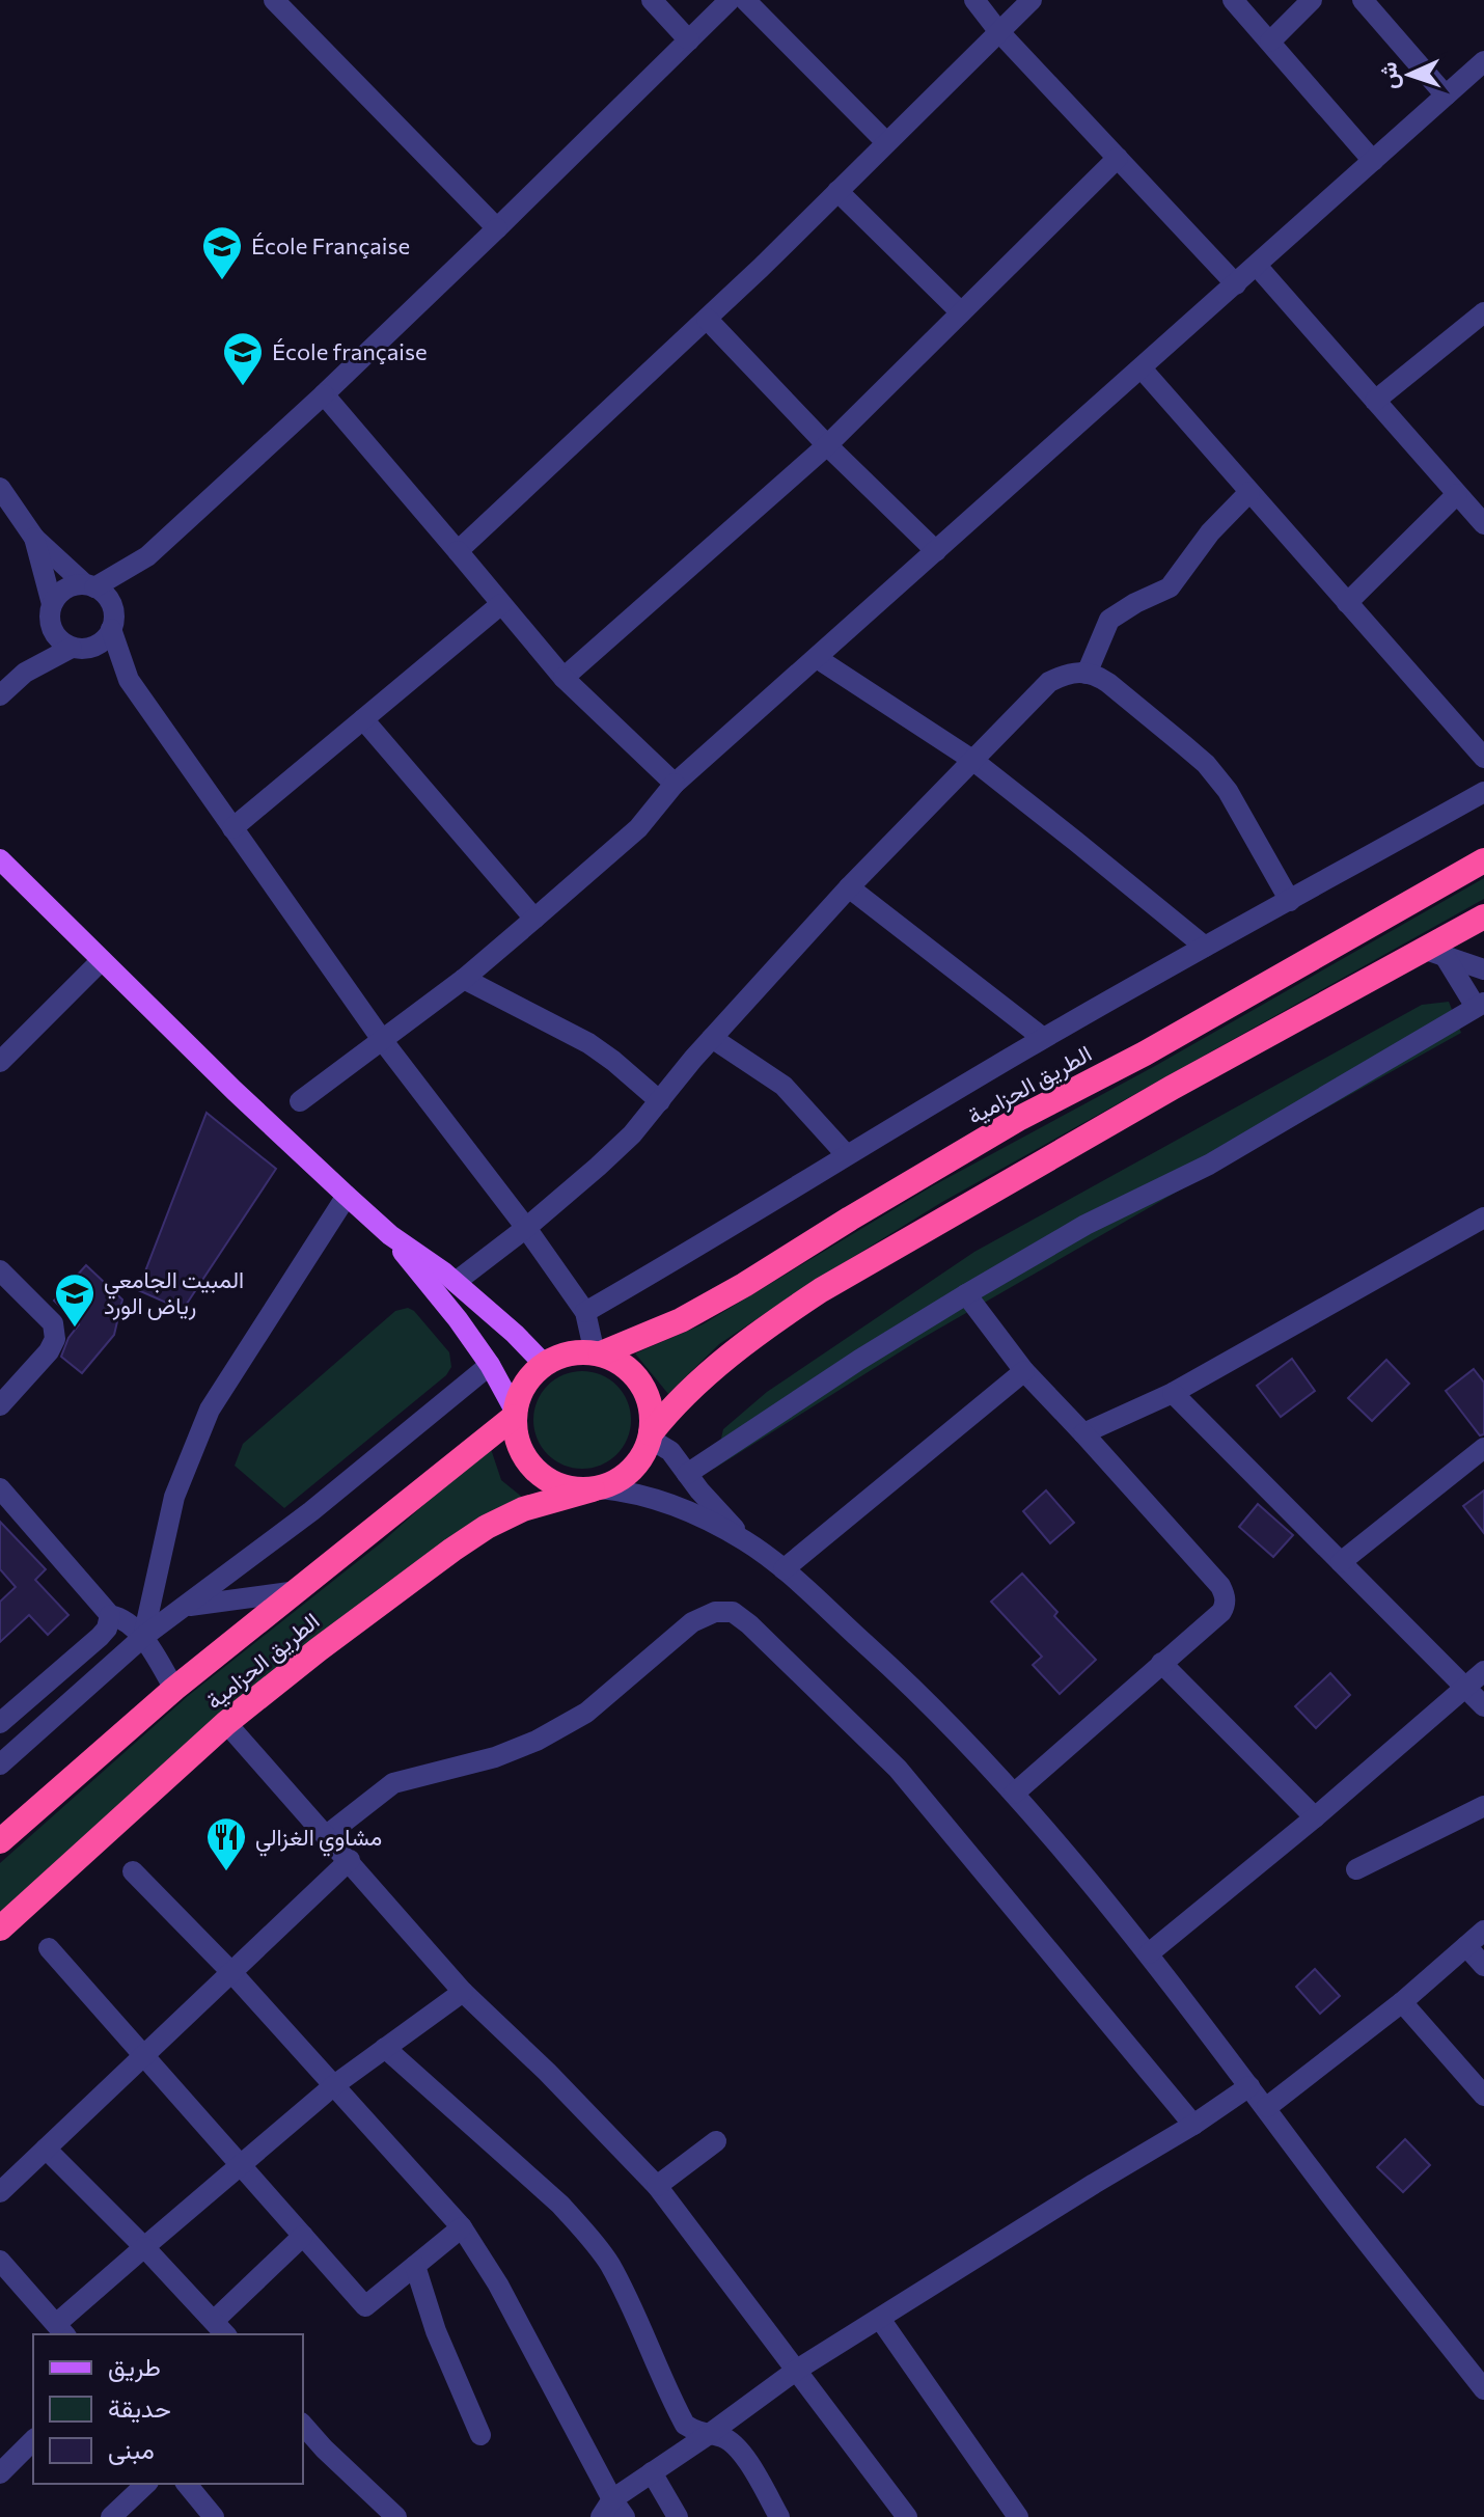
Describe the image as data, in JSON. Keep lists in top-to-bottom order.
{
  "streets": {
    "highway": ["الطريق الحزامية"]
  },
  "places": {
    "school or university": ["École Française", "École française", "المبيت الجامعي رياض الورد"],
    "restaurant": ["مشاوي الغزالي"]
  },
  "legend": ["طريق", "حديقة", "مبنى"],
  "north": "left"
}
